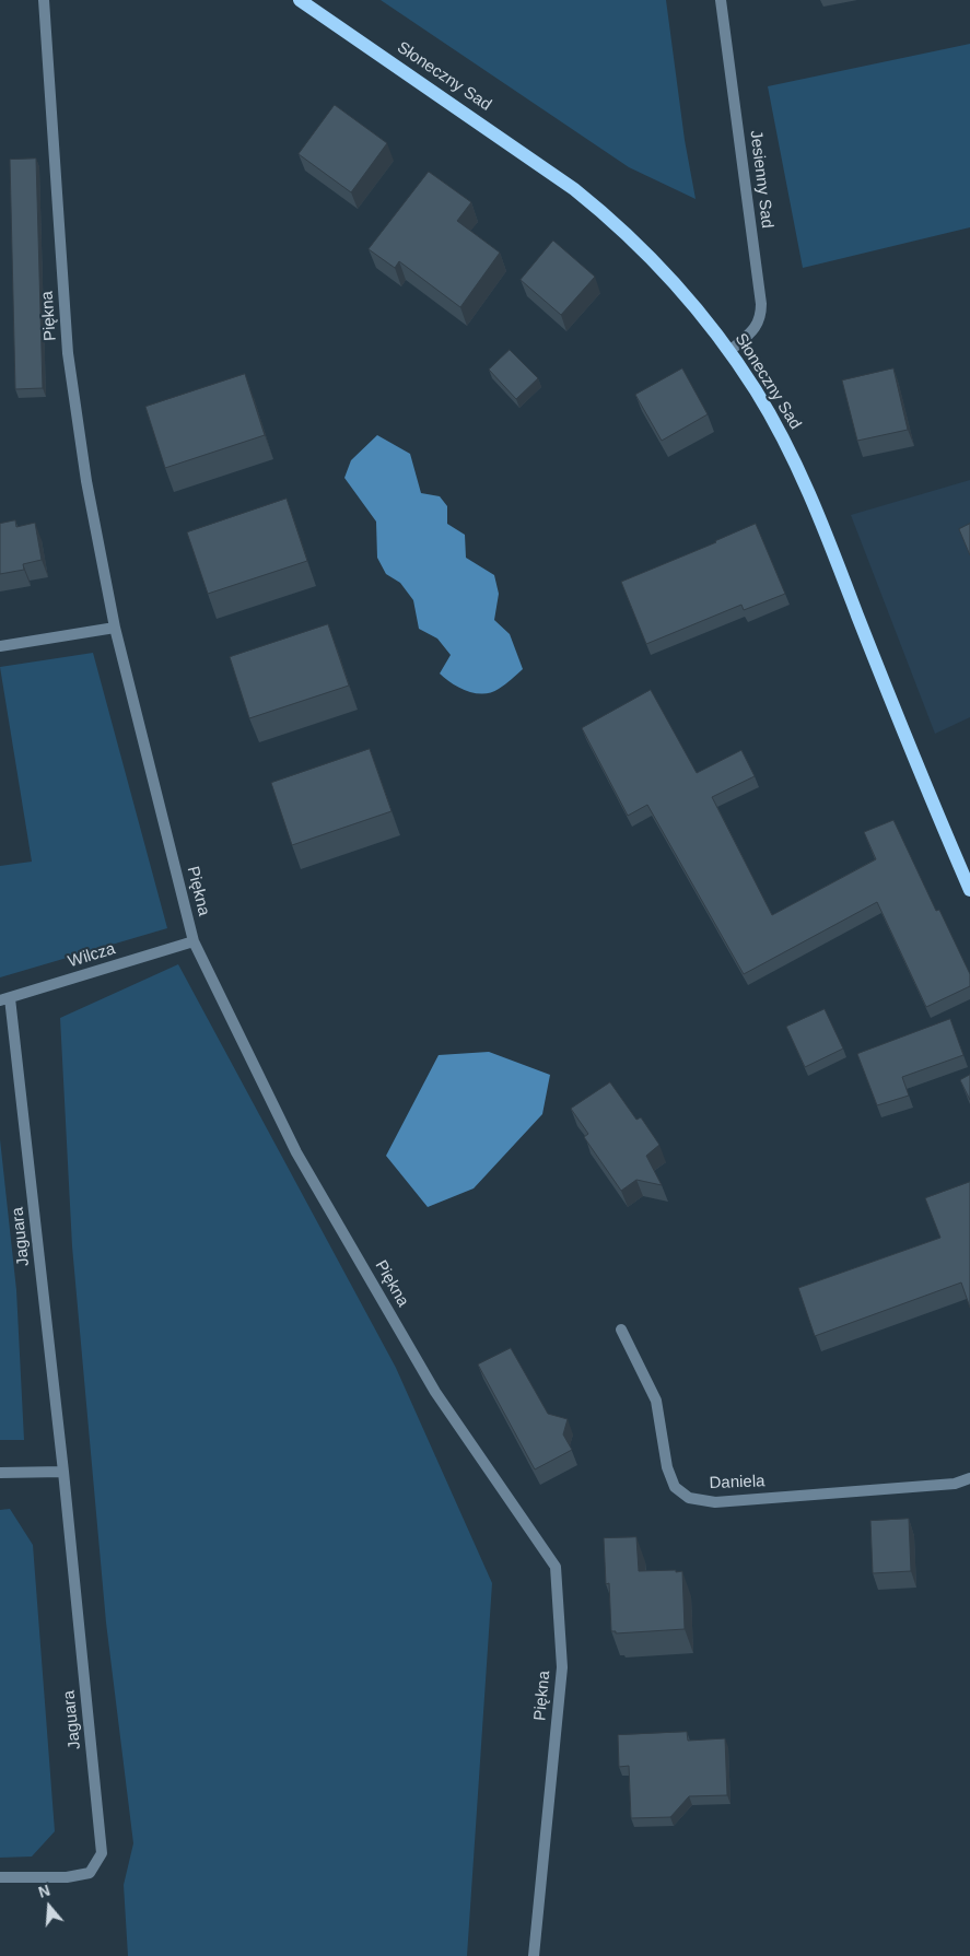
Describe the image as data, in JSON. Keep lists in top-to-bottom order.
{
  "streets": {
    "main road": ["Słoneczny Sad"],
    "street": [
      "Jesienny Sad",
      "Piękna",
      "Wilcza",
      "Jaguara",
      "Daniela"
    ]
  },
  "crossings": [
    ["Słoneczny Sad", "Jesienny Sad"],
    ["Piękna", "Wilcza"],
    ["Wilcza", "Jaguara"]
  ],
  "north": "top"
}
